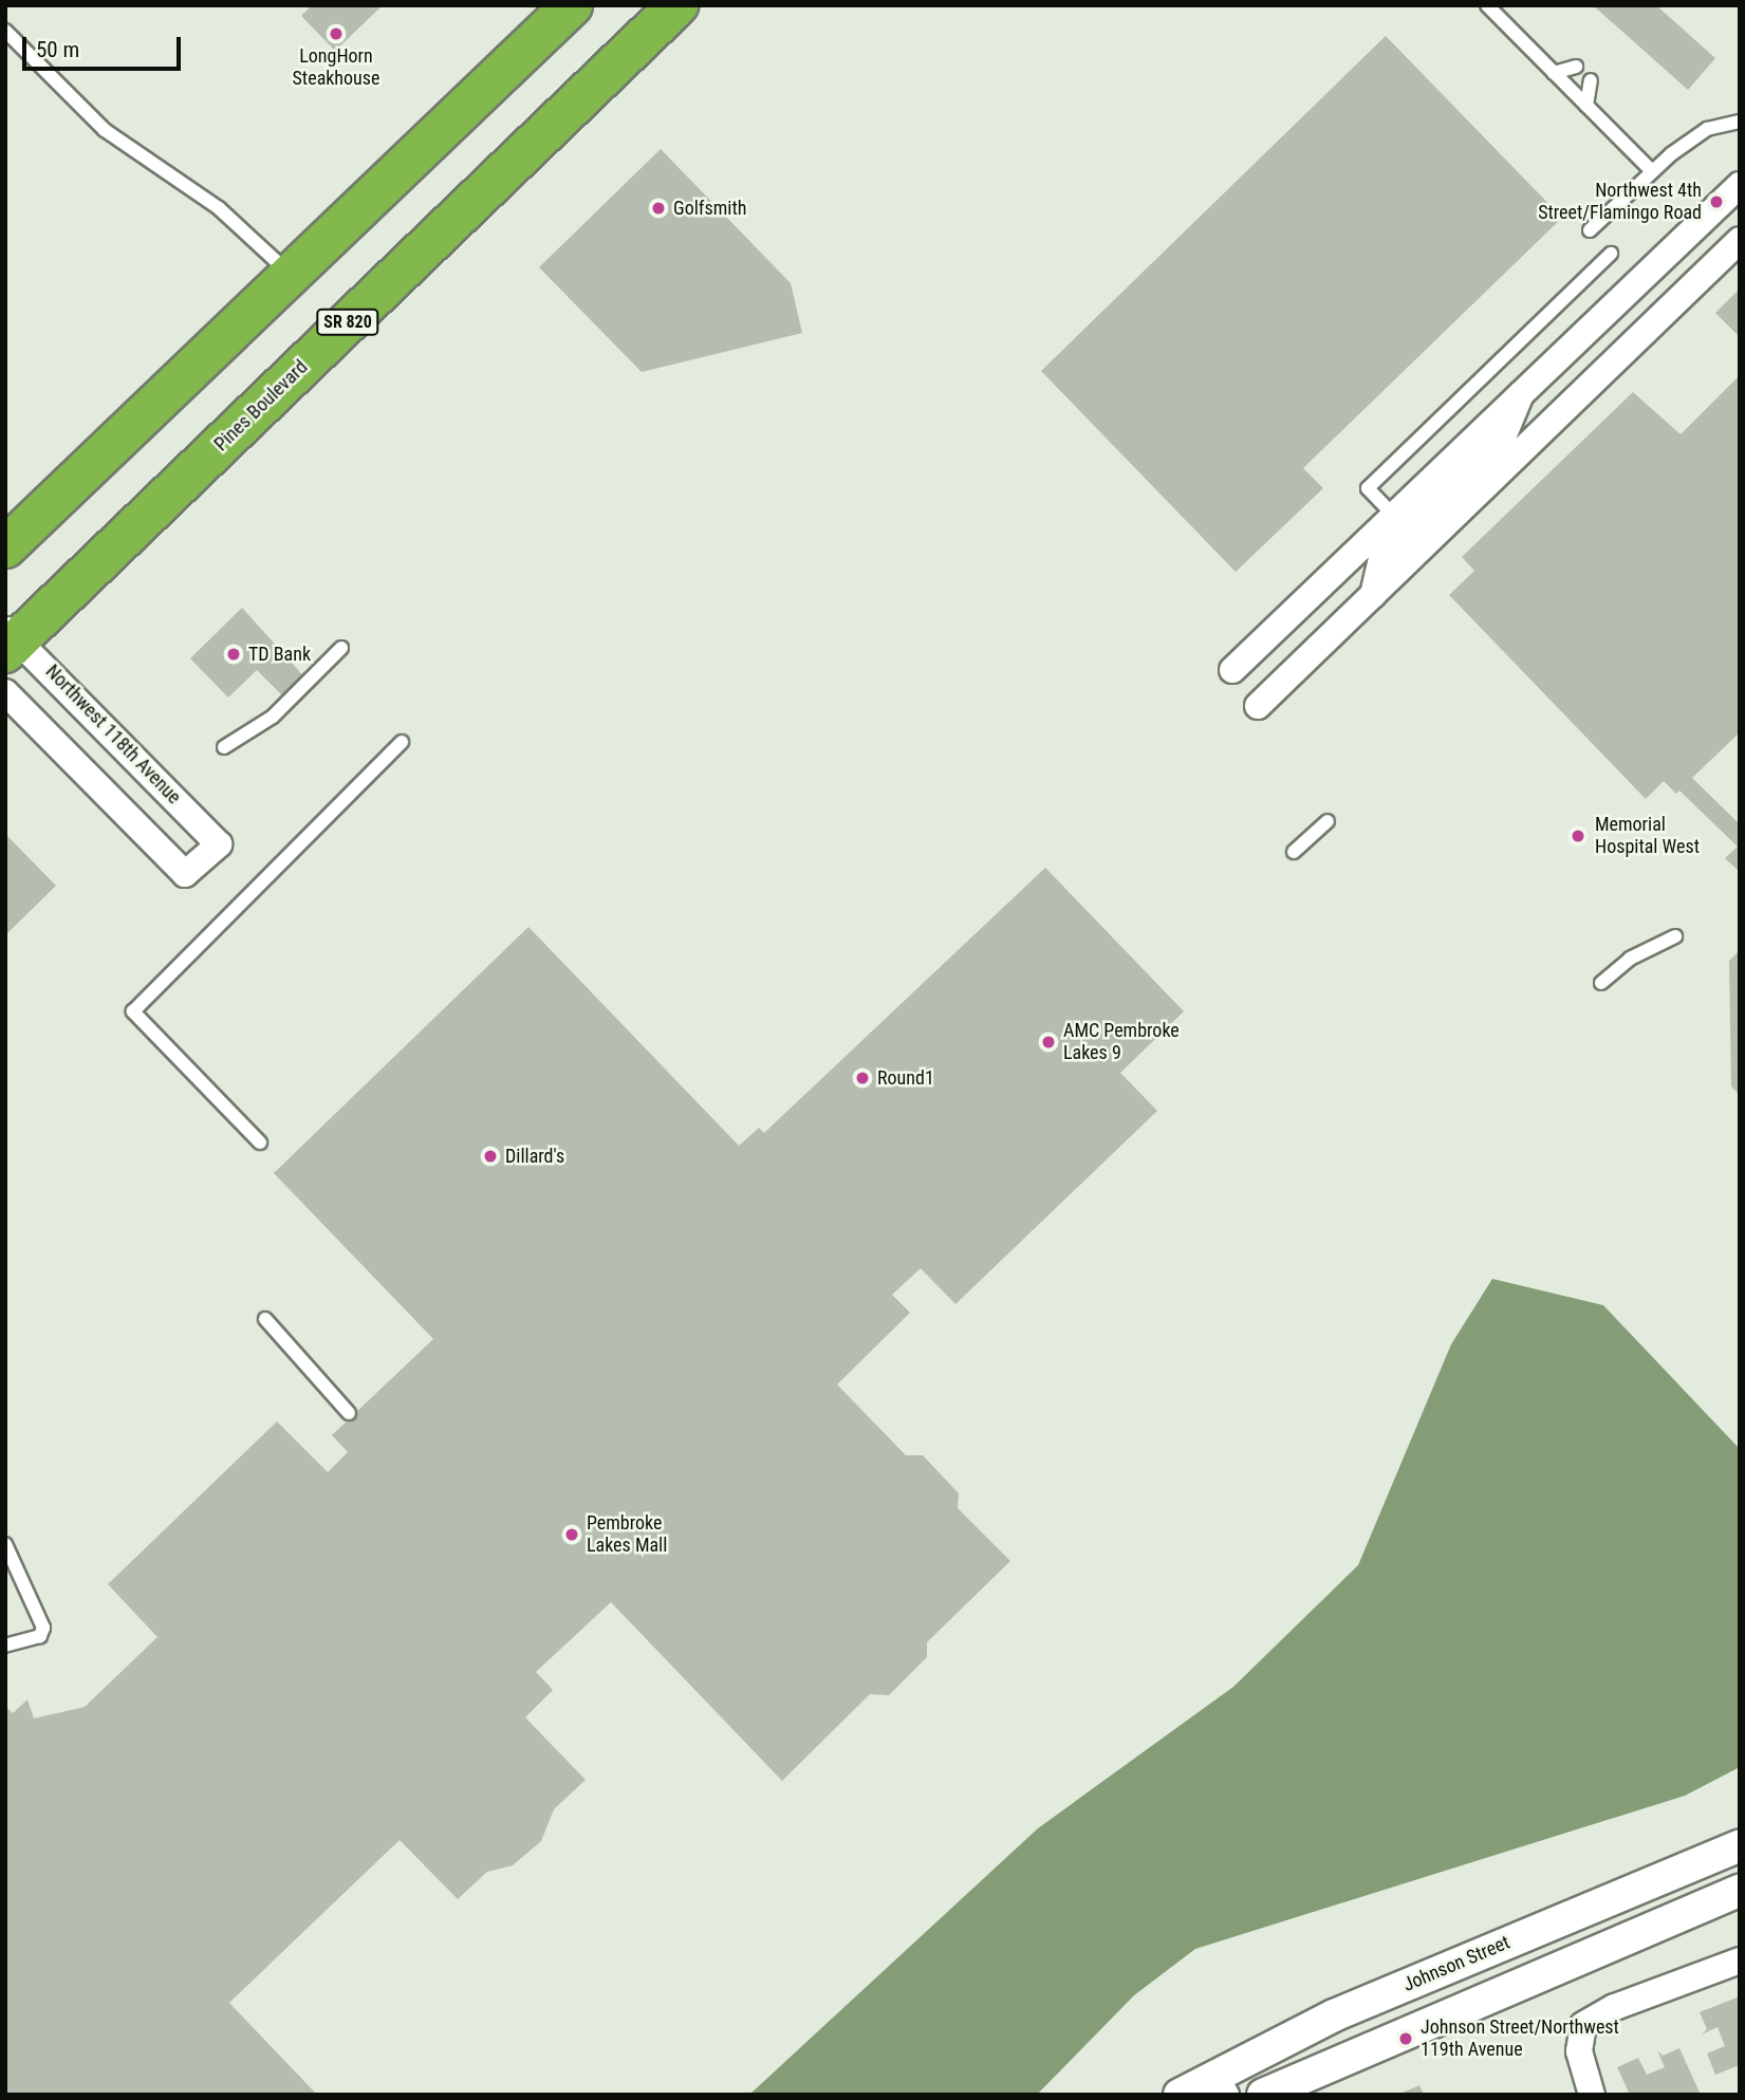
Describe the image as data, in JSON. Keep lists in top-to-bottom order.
{
  "streets": {
    "highway": ["SR 820", "Pines Boulevard"],
    "street": ["Northwest 118th Avenue", "Johnson Street"]
  },
  "crossings": [
    ["Pines Boulevard", "Northwest 118th Avenue"]
  ],
  "places": [
    "LongHorn Steakhouse",
    "Northwest 4th Street/Flamingo Road",
    "Golfsmith",
    "TD Bank",
    "Memorial Hospital West",
    "AMC Pembroke Lakes 9",
    "Round1",
    "Dillard's",
    "Pembroke Lakes Mall",
    "Johnson Street/Northwest 119th Avenue"
  ],
  "scale_bar": "50 m"
}
